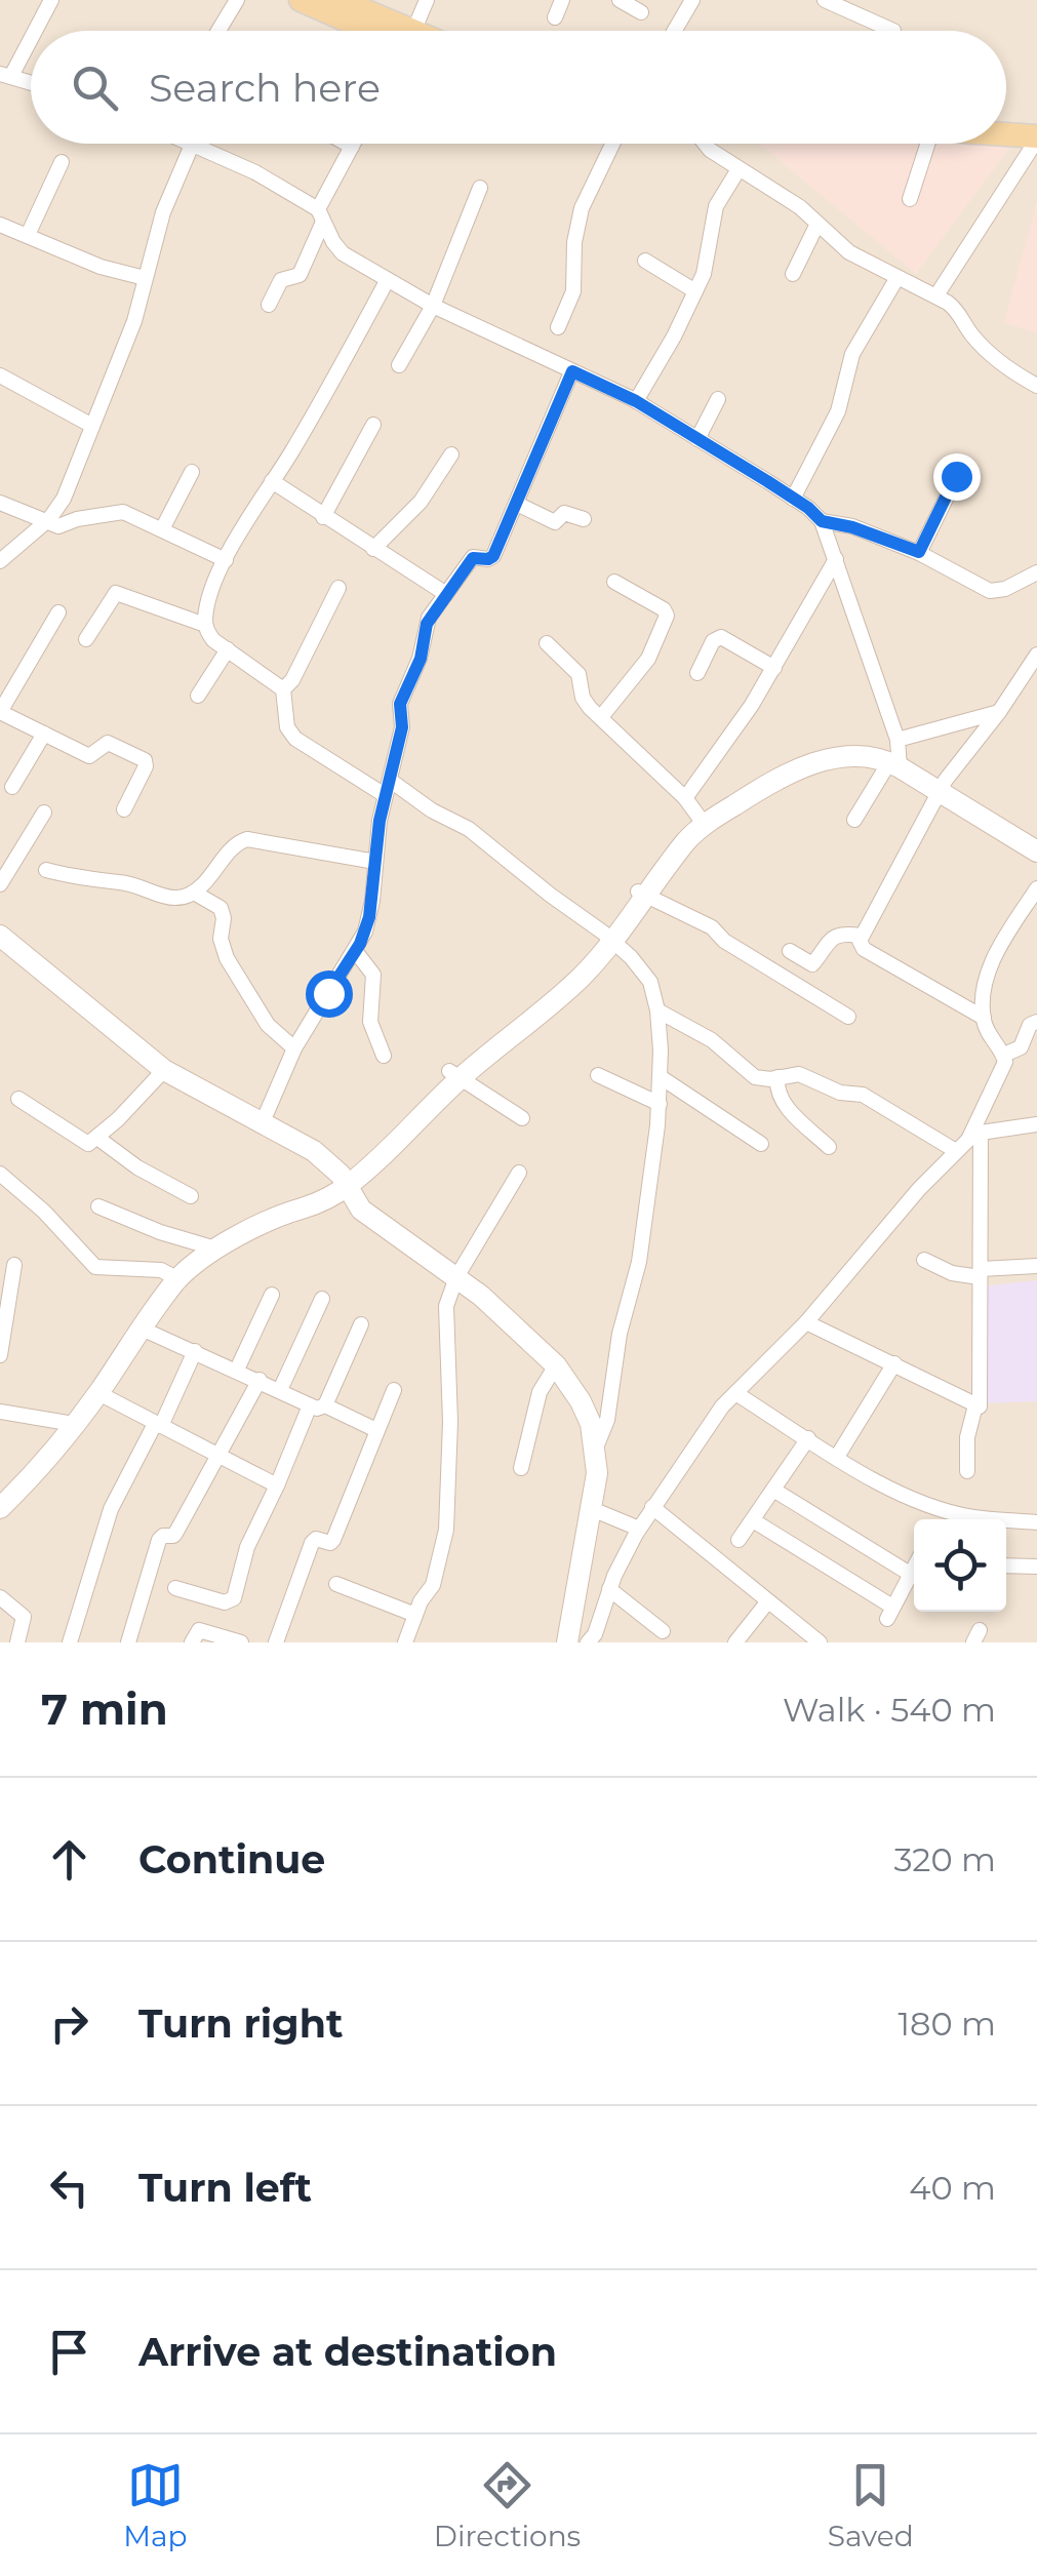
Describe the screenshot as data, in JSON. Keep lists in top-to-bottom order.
{
  "page": {
    "search": "Search here",
    "heading": ["7 min", "Walk · 540 m"],
    "list": [
      ["Continue", "320 m"],
      ["Turn right", "180 m"],
      ["Turn left", "40 m"],
      "Arrive at destination"
    ],
    "nav": ["Map", "Directions", "Saved"]
  }
}
